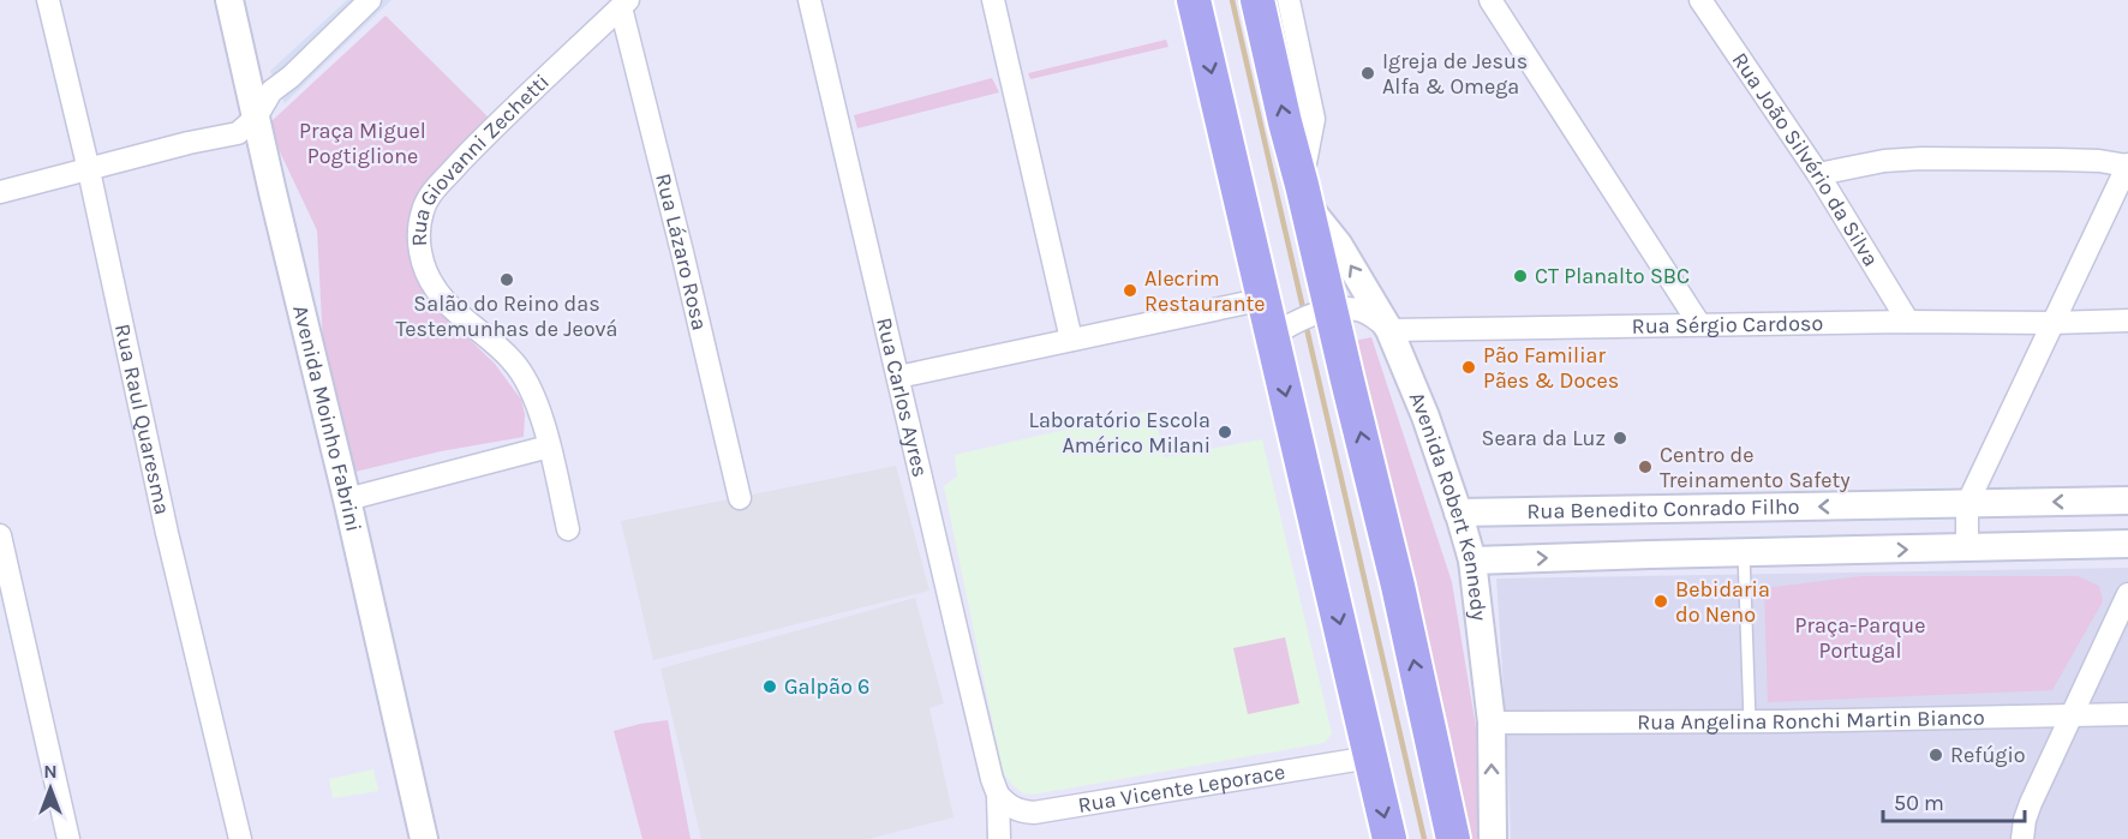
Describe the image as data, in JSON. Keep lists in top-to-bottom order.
{
  "streets": {
    "main road": ["Avenida Robert Kennedy"],
    "street": [
      "Rua João Silvério da Silva",
      "Rua Giovanni Zechetti",
      "Rua Lázaro Rosa",
      "Rua Sérgio Cardoso",
      "Rua Carlos Ayres",
      "Avenida Moinho Fabrini",
      "Rua Raul Quaresma",
      "Rua Benedito Conrado Filho",
      "Rua Angelina Ronchi Martin Bianco",
      "Rua Vicente Leporace"
    ]
  },
  "crossings": [
    ["Rua João Silvério da Silva", "Rua Sérgio Cardoso"],
    ["Rua Giovanni Zechetti", "Rua Lázaro Rosa"],
    ["Rua Sérgio Cardoso", "Avenida Robert Kennedy"],
    ["Rua Carlos Ayres", "Rua Vicente Leporace"],
    ["Avenida Robert Kennedy", "Rua Benedito Conrado Filho"],
    ["Avenida Robert Kennedy", "Rua Angelina Ronchi Martin Bianco"]
  ],
  "parks": ["Praça Miguel Pogtiglione", "Praça-Parque Portugal"],
  "places": [
    "Igreja de Jesus Alfa & Omega",
    "CT Planalto SBC",
    "Salão do Reino das Testemunhas de Jeová",
    "Alecrim Restaurante",
    "Pão Familiar Pães & Doces",
    "Laboratório Escola Américo Milani",
    "Seara da Luz",
    "Centro de Treinamento Safety",
    "Bebidaria do Neno",
    "Galpão 6",
    "Refúgio"
  ],
  "scale_bar": "50 m",
  "north": "top"
}
